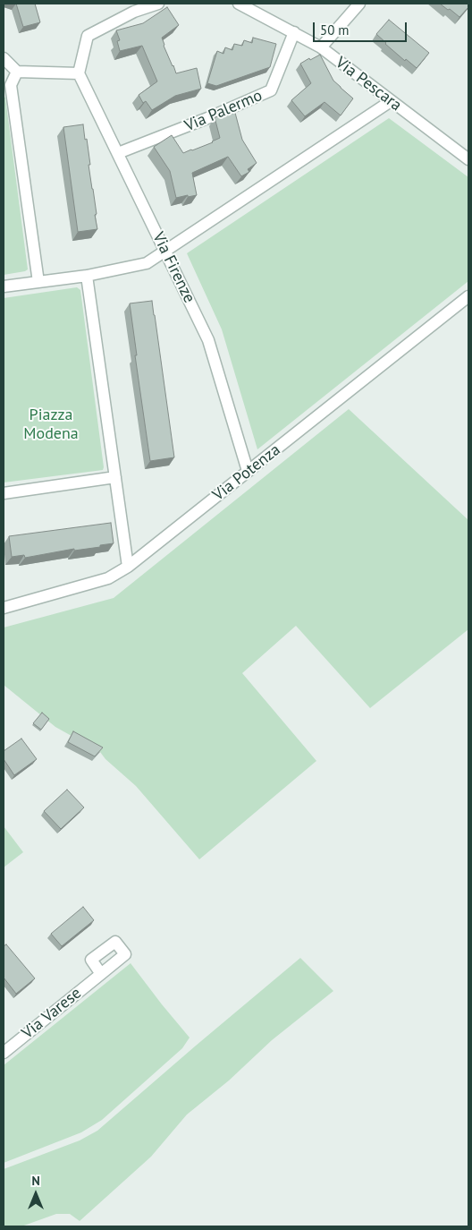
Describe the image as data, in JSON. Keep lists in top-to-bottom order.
{
  "streets": {
    "street": [
      "Via Pescara",
      "Via Palermo",
      "Via Firenze",
      "Via Potenza",
      "Via Varese"
    ]
  },
  "crossings": [
    ["Via Pescara", "Via Palermo"],
    ["Via Palermo", "Via Firenze"],
    ["Via Firenze", "Via Potenza"]
  ],
  "parks": ["Piazza Modena"],
  "scale_bar": "50 m",
  "north": "top"
}
